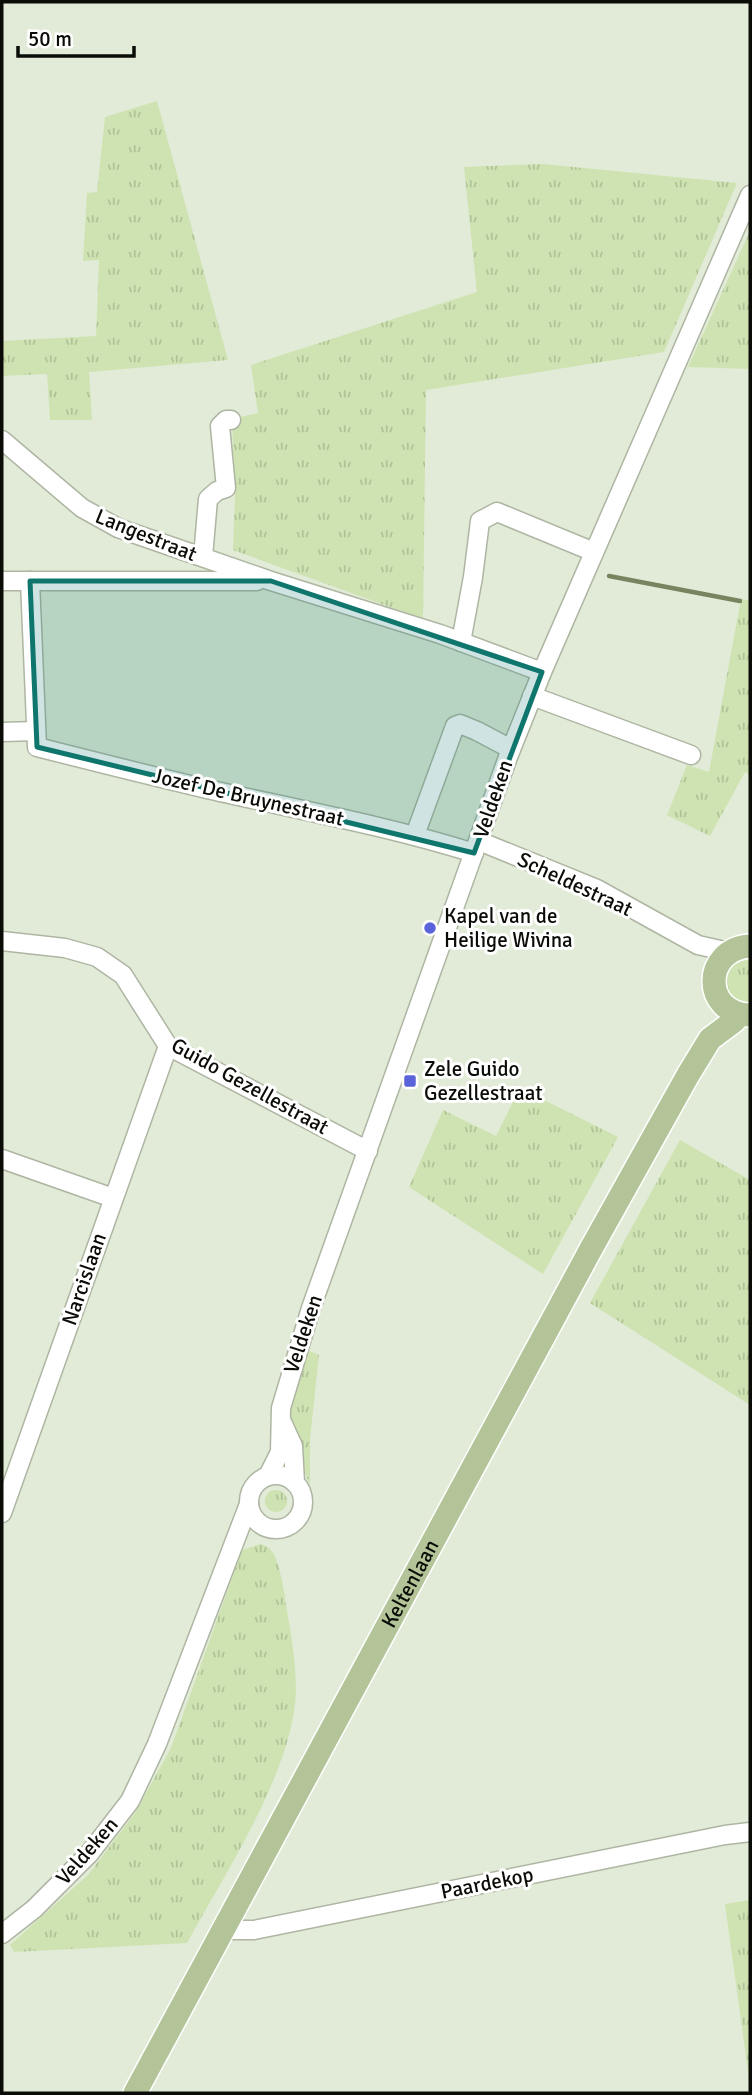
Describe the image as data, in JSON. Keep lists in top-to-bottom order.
{
  "streets": {
    "main road": ["Keltenlaan"],
    "street": [
      "Langestraat",
      "Jozef De Bruynestraat",
      "Veldeken",
      "Scheldestraat",
      "Guido Gezellestraat",
      "Narcislaan",
      "Paardekop"
    ]
  },
  "crossings": [
    ["Langestraat", "Veldeken"],
    ["Jozef De Bruynestraat", "Veldeken"],
    ["Jozef De Bruynestraat", "Scheldestraat"],
    ["Veldeken", "Scheldestraat"],
    ["Veldeken", "Guido Gezellestraat"],
    ["Scheldestraat", "Keltenlaan"],
    ["Guido Gezellestraat", "Narcislaan"],
    ["Keltenlaan", "Paardekop"]
  ],
  "places": {
    "other": ["Kapel van de Heilige Wivina"],
    "transit": ["Zele Guido Gezellestraat"]
  },
  "scale_bar": "50 m"
}
